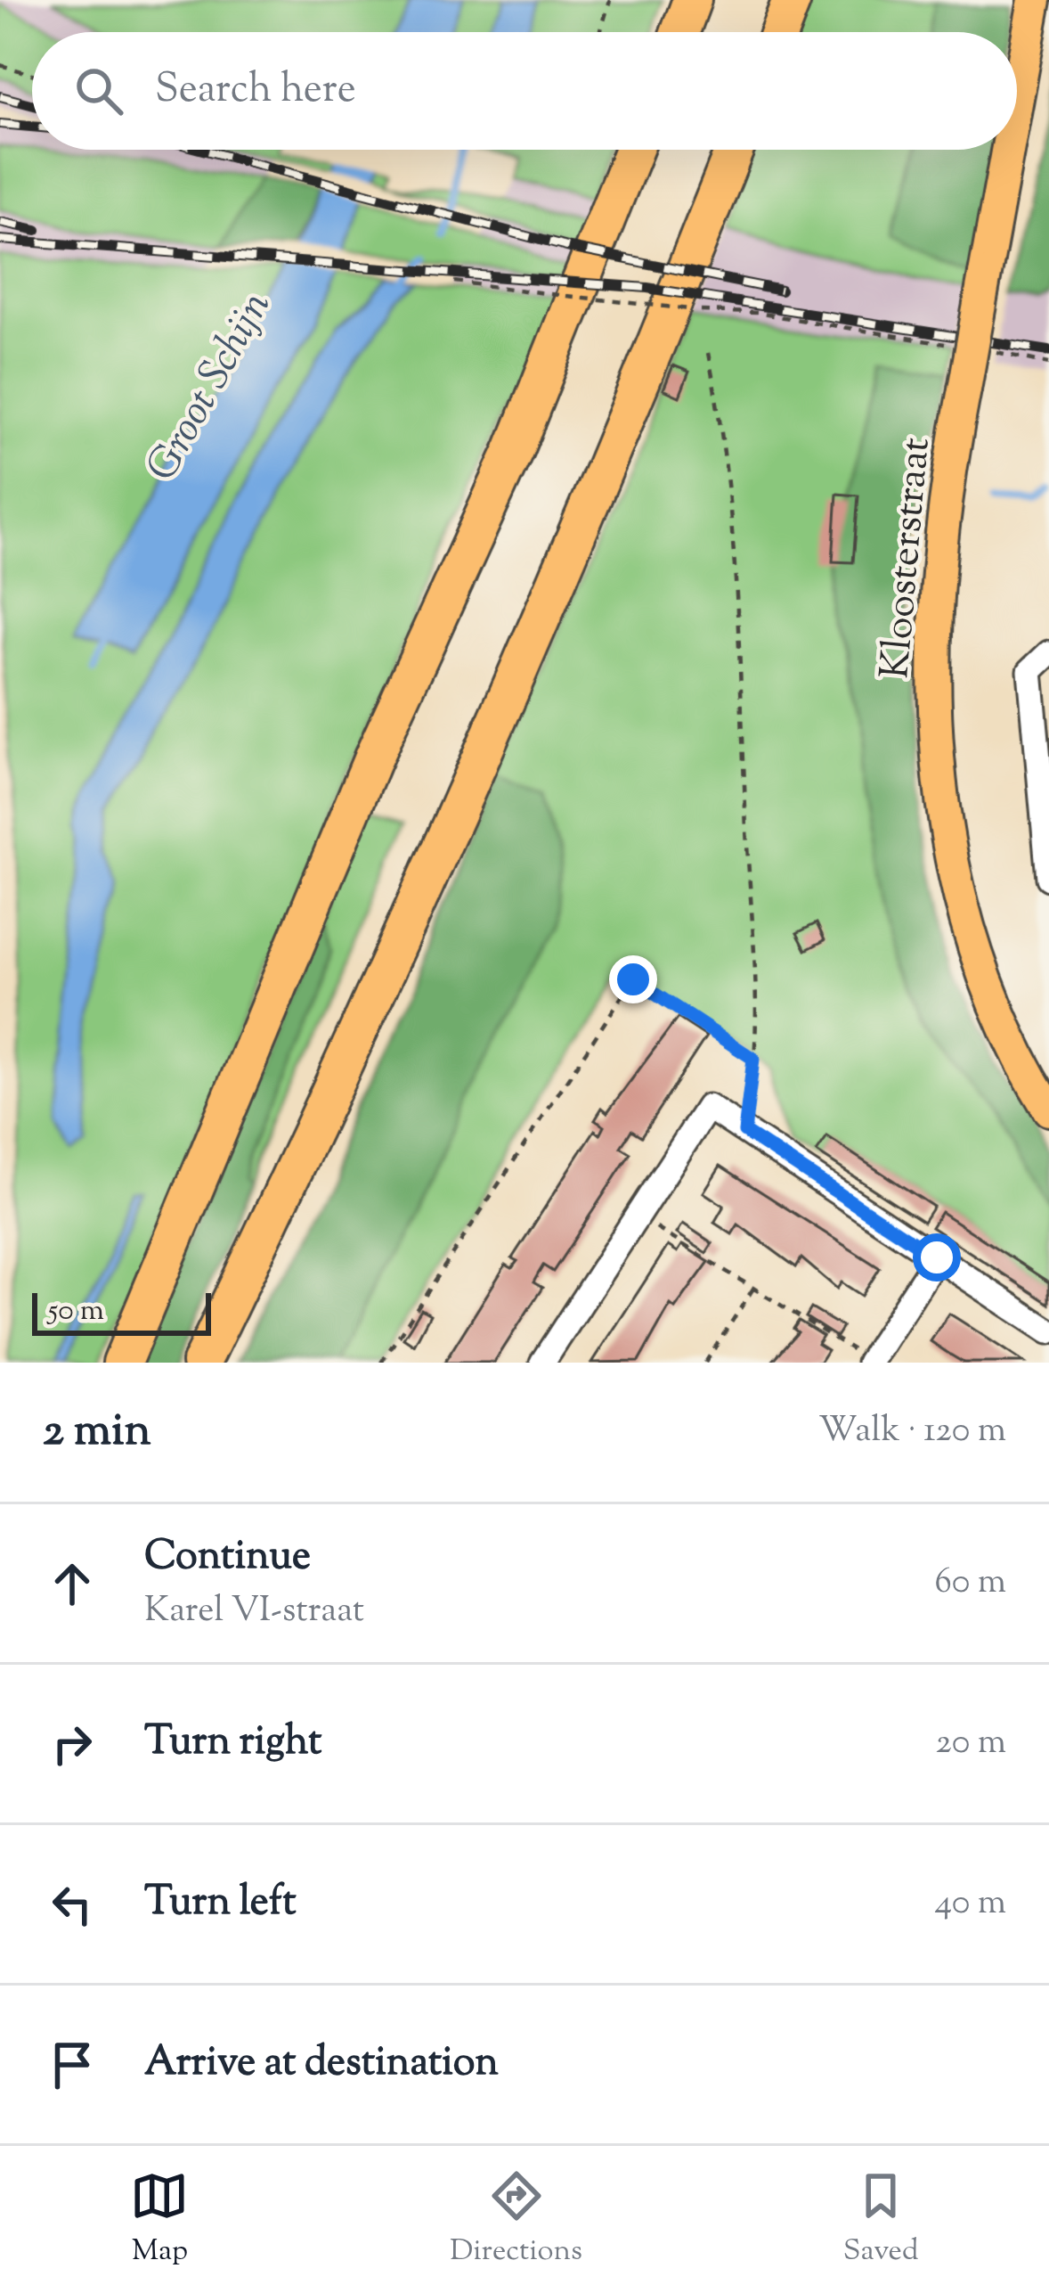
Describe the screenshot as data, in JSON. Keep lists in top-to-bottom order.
{
  "streets": {
    "main road": ["Kloosterstraat"]
  },
  "water": ["Groot Schijn"],
  "scale_bar": "50 m",
  "page": {
    "search": "Search here",
    "scale": "50 m",
    "heading": ["2 min", "Walk · 120 m"],
    "list": [
      ["Continue", "Karel VI-straat", "60 m"],
      ["Turn right", "20 m"],
      ["Turn left", "40 m"],
      "Arrive at destination"
    ],
    "nav": ["Map", "Directions", "Saved"]
  }
}
